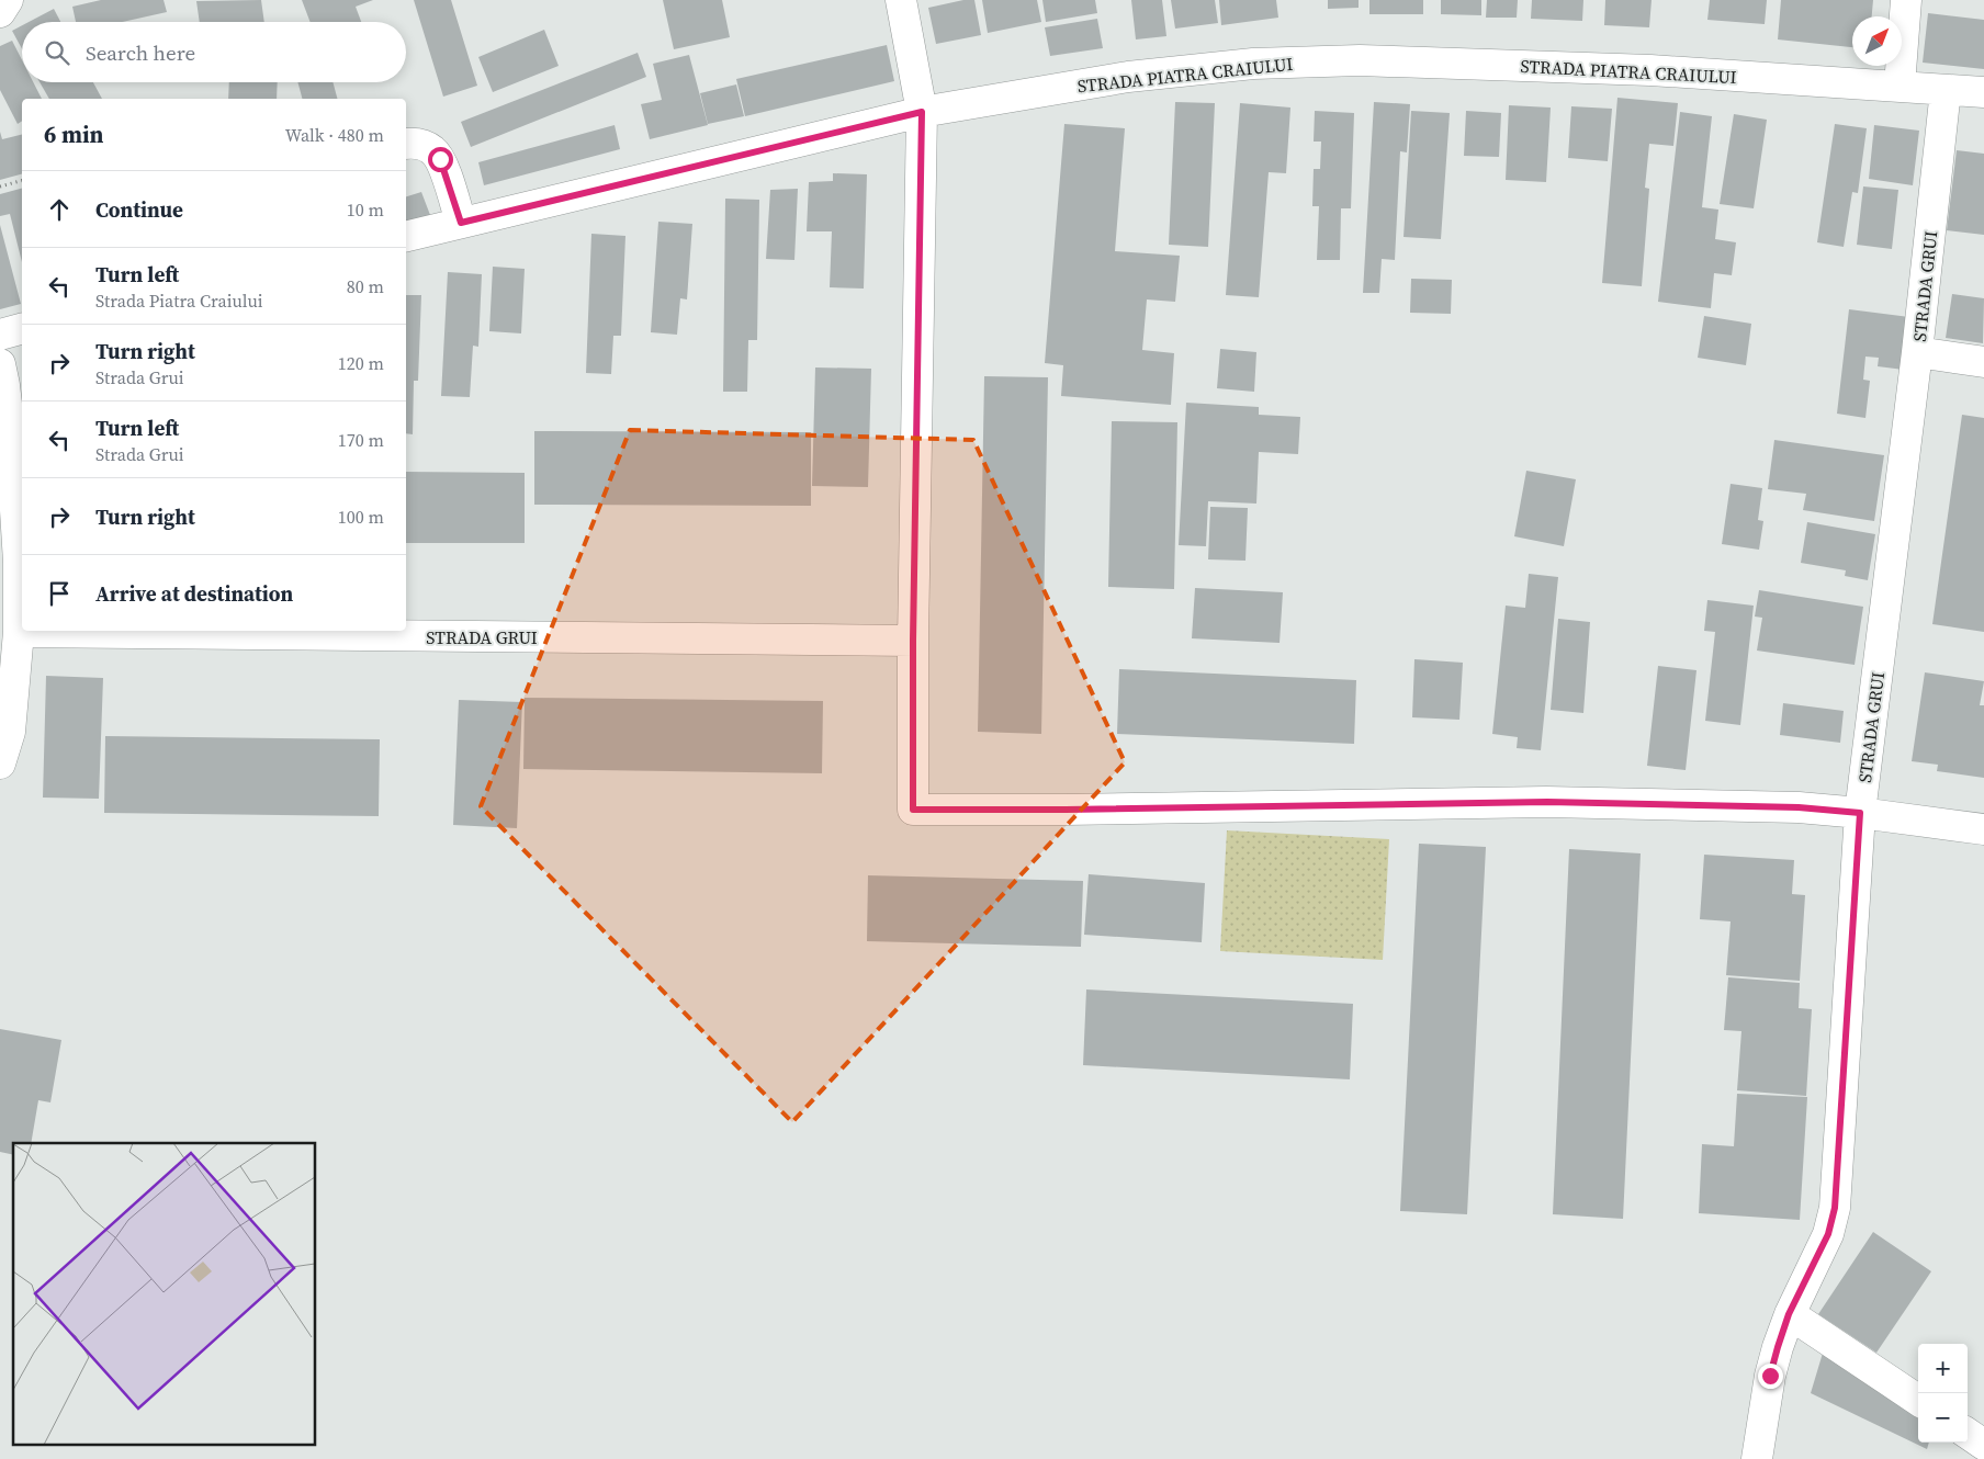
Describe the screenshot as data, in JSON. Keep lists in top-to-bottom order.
{
  "streets": {
    "street": ["STRADA PIATRA CRAIULUI", "STRADA GRUI"]
  },
  "crossings": [
    ["STRADA PIATRA CRAIULUI", "STRADA GRUI"]
  ],
  "north": "top right",
  "page": {
    "search": "Search here",
    "heading": ["6 min", "Walk · 480 m"],
    "list": [
      ["Continue", "10 m"],
      ["Turn left", "Strada Piatra Craiului", "80 m"],
      ["Turn right", "Strada Grui", "120 m"],
      ["Turn left", "Strada Grui", "170 m"],
      ["Turn right", "100 m"],
      "Arrive at destination"
    ],
    "map_buttons": ["+", "−"]
  }
}
